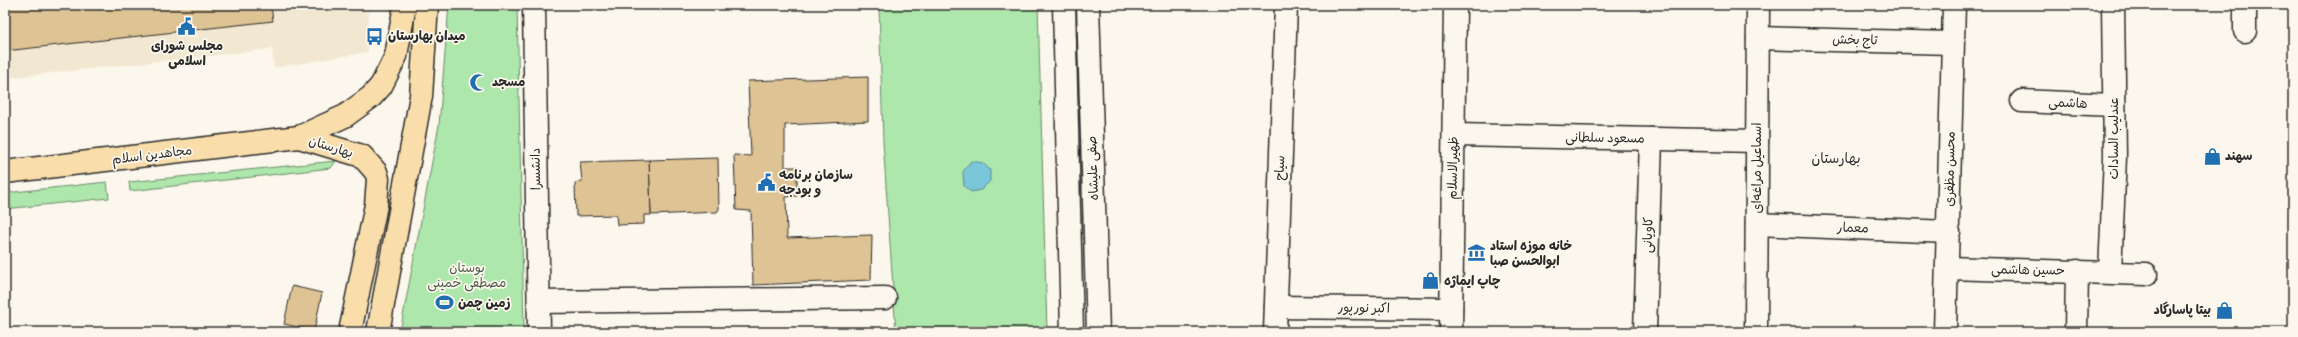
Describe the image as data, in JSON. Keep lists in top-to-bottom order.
{
  "streets": {
    "main road": ["بهارستان", "مجاهدین اسلام"],
    "street": [
      "تاج بخش",
      "هاشمی",
      "مسعود سلطانی",
      "عندلیب السادات",
      "صفی علیشاه",
      "سیاح",
      "ظهیرالاسلام",
      "اسماعیل مراغه‌ای",
      "دانشسرا",
      "محسن مظفری",
      "معمار",
      "کاویانی",
      "حسین هاشمی",
      "اکبر نورپور"
    ]
  },
  "crossings": [
    ["تاج بخش", "اسماعیل مراغه‌ای"],
    ["تاج بخش", "محسن مظفری"],
    ["هاشمی", "عندلیب السادات"],
    ["مسعود سلطانی", "ظهیرالاسلام"],
    ["مسعود سلطانی", "اسماعیل مراغه‌ای"],
    ["مسعود سلطانی", "کاویانی"],
    ["عندلیب السادات", "حسین هاشمی"],
    ["بهارستان", "مجاهدین اسلام"],
    ["سیاح", "اکبر نورپور"],
    ["ظهیرالاسلام", "اکبر نورپور"],
    ["اسماعیل مراغه‌ای", "معمار"],
    ["محسن مظفری", "معمار"],
    ["محسن مظفری", "حسین هاشمی"]
  ],
  "districts": ["بهارستان"],
  "parks": ["بوستان مصطفی خمینی"],
  "places": {
    "public building": ["مجلس شورای اسلامی", "سازمان برنامه و بودجه"],
    "bus stop": ["میدان بهارستان"],
    "mosque": ["مسجد"],
    "shop": ["سهند", "چاپ ایماژه", "بیتا پاسارگاد"],
    "museum": ["خانه موزه استاد ابوالحسن صبا"],
    "sports": ["زمین چمن"]
  }
}
